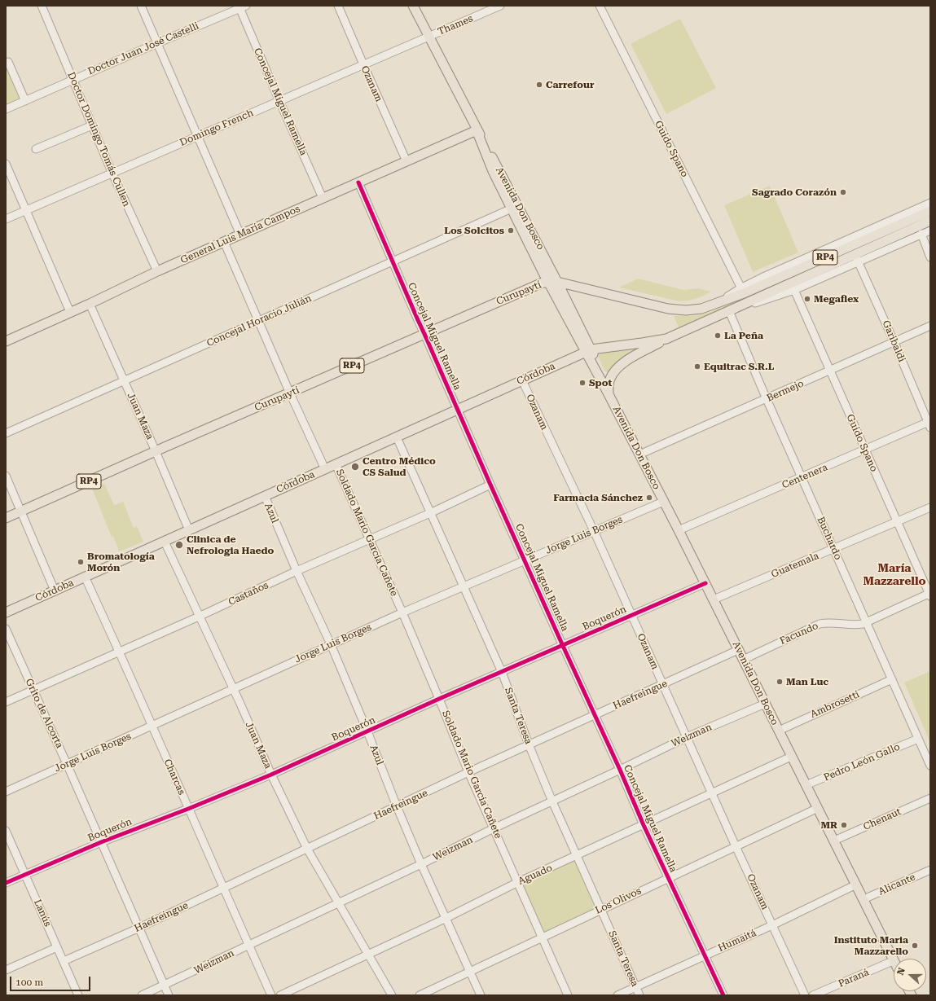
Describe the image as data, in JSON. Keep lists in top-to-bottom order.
{
  "streets": {
    "main road": [
      "Avenida Don Bosco",
      "General Luis María Campos",
      "RP4",
      "Curupaytí",
      "Córdoba"
    ],
    "street": [
      "Thames",
      "Doctor Juan José Castelli",
      "Ozanam",
      "Concejal Miguel Ramella",
      "Domingo French",
      "Doctor Domingo Tomás Cullen",
      "Guido Spano",
      "Concejal Horacio Julián",
      "Garibaldi",
      "Bermejo",
      "Juan Maza",
      "Centenera",
      "Azul",
      "Soldado Mario García Cañete",
      "Jorge Luis Borges",
      "Buchardo",
      "Guatemala",
      "Castaños",
      "Boquerón",
      "Facundo",
      "Haefreingue",
      "Ambrosetti",
      "Grito de Alcorta",
      "Santa Teresa",
      "Weizman",
      "Pedro León Gallo",
      "Charcas",
      "Chenaut",
      "Aguado",
      "Alicante",
      "Los Olivos",
      "Lanús",
      "Humaitá",
      "Paraná"
    ]
  },
  "crossings": [
    ["Thames", "Domingo French"],
    ["Thames", "Avenida Don Bosco"],
    ["Doctor Juan José Castelli", "Concejal Miguel Ramella"],
    ["Doctor Juan José Castelli", "Doctor Domingo Tomás Cullen"],
    ["Ozanam", "Domingo French"],
    ["Ozanam", "General Luis María Campos"],
    ["Ozanam", "Córdoba"],
    ["Ozanam", "Jorge Luis Borges"],
    ["Ozanam", "Boquerón"],
    ["Ozanam", "Haefreingue"],
    ["Ozanam", "Weizman"],
    ["Ozanam", "Aguado"],
    ["Ozanam", "Los Olivos"],
    ["Ozanam", "Humaitá"],
    ["Concejal Miguel Ramella", "Domingo French"],
    ["Concejal Miguel Ramella", "General Luis María Campos"],
    ["Concejal Miguel Ramella", "Curupaytí"],
    ["Concejal Miguel Ramella", "Concejal Horacio Julián"],
    ["Concejal Miguel Ramella", "Córdoba"],
    ["Concejal Miguel Ramella", "Jorge Luis Borges"],
    ["Concejal Miguel Ramella", "Castaños"],
    ["Concejal Miguel Ramella", "Boquerón"],
    ["Concejal Miguel Ramella", "Haefreingue"],
    ["Concejal Miguel Ramella", "Weizman"],
    ["Concejal Miguel Ramella", "Aguado"],
    ["Concejal Miguel Ramella", "Los Olivos"],
    ["Concejal Miguel Ramella", "Humaitá"],
    ["Domingo French", "Doctor Domingo Tomás Cullen"],
    ["Domingo French", "Avenida Don Bosco"],
    ["Doctor Domingo Tomás Cullen", "General Luis María Campos"],
    ["Guido Spano", "RP4"],
    ["Guido Spano", "Bermejo"],
    ["Guido Spano", "Centenera"],
    ["Guido Spano", "Guatemala"],
    ["Guido Spano", "Facundo"],
    ["Avenida Don Bosco", "General Luis María Campos"],
    ["Avenida Don Bosco", "RP4"],
    ["Avenida Don Bosco", "Curupaytí"],
    ["Avenida Don Bosco", "Concejal Horacio Julián"],
    ["Avenida Don Bosco", "Córdoba"],
    ["Avenida Don Bosco", "Bermejo"],
    ["Avenida Don Bosco", "Centenera"],
    ["Avenida Don Bosco", "Jorge Luis Borges"],
    ["Avenida Don Bosco", "Guatemala"],
    ["Avenida Don Bosco", "Boquerón"],
    ["Avenida Don Bosco", "Facundo"],
    ["Avenida Don Bosco", "Haefreingue"],
    ["Avenida Don Bosco", "Ambrosetti"],
    ["Avenida Don Bosco", "Weizman"],
    ["Avenida Don Bosco", "Pedro León Gallo"],
    ["Avenida Don Bosco", "Chenaut"],
    ["Avenida Don Bosco", "Aguado"],
    ["Avenida Don Bosco", "Alicante"],
    ["Avenida Don Bosco", "Los Olivos"],
    ["Avenida Don Bosco", "Humaitá"],
    ["General Luis María Campos", "Juan Maza"],
    ["General Luis María Campos", "Soldado Mario García Cañete"],
    ["RP4", "Curupaytí"],
    ["RP4", "Garibaldi"],
    ["RP4", "Córdoba"],
    ["RP4", "Buchardo"],
    ["Curupaytí", "Juan Maza"],
    ["Curupaytí", "Soldado Mario García Cañete"],
    ["Concejal Horacio Julián", "Juan Maza"],
    ["Concejal Horacio Julián", "Soldado Mario García Cañete"],
    ["Garibaldi", "Bermejo"],
    ["Garibaldi", "Centenera"],
    ["Córdoba", "Juan Maza"],
    ["Córdoba", "Azul"],
    ["Córdoba", "Soldado Mario García Cañete"],
    ["Córdoba", "Santa Teresa"],
    ["Córdoba", "Charcas"],
    ["Bermejo", "Buchardo"],
    ["Juan Maza", "Jorge Luis Borges"],
    ["Juan Maza", "Castaños"],
    ["Juan Maza", "Boquerón"],
    ["Juan Maza", "Haefreingue"],
    ["Juan Maza", "Weizman"],
    ["Juan Maza", "Aguado"],
    ["Centenera", "Buchardo"],
    ["Azul", "Jorge Luis Borges"],
    ["Azul", "Castaños"],
    ["Azul", "Boquerón"],
    ["Azul", "Haefreingue"],
    ["Azul", "Weizman"],
    ["Azul", "Aguado"],
    ["Azul", "Los Olivos"],
    ["Soldado Mario García Cañete", "Jorge Luis Borges"],
    ["Soldado Mario García Cañete", "Castaños"],
    ["Soldado Mario García Cañete", "Boquerón"],
    ["Soldado Mario García Cañete", "Haefreingue"],
    ["Soldado Mario García Cañete", "Weizman"],
    ["Soldado Mario García Cañete", "Aguado"],
    ["Soldado Mario García Cañete", "Los Olivos"],
    ["Jorge Luis Borges", "Grito de Alcorta"],
    ["Jorge Luis Borges", "Santa Teresa"],
    ["Jorge Luis Borges", "Charcas"],
    ["Buchardo", "Guatemala"],
    ["Buchardo", "Facundo"],
    ["Buchardo", "Ambrosetti"],
    ["Buchardo", "Pedro León Gallo"],
    ["Castaños", "Grito de Alcorta"],
    ["Castaños", "Santa Teresa"],
    ["Castaños", "Charcas"],
    ["Boquerón", "Grito de Alcorta"],
    ["Boquerón", "Santa Teresa"],
    ["Boquerón", "Charcas"],
    ["Boquerón", "Lanús"],
    ["Haefreingue", "Grito de Alcorta"],
    ["Haefreingue", "Santa Teresa"],
    ["Haefreingue", "Charcas"],
    ["Haefreingue", "Lanús"],
    ["Grito de Alcorta", "Weizman"],
    ["Santa Teresa", "Weizman"],
    ["Santa Teresa", "Aguado"],
    ["Santa Teresa", "Los Olivos"],
    ["Santa Teresa", "Humaitá"],
    ["Weizman", "Charcas"]
  ],
  "districts": ["María Mazzarello"],
  "places": [
    "Carrefour",
    "Sagrado Corazón",
    "Los Solcitos",
    "Megaflex",
    "La Peña",
    "Equitrac S.R.L",
    "Spot",
    "Centro Médico CS Salud",
    "Farmacia Sánchez",
    "Clinica de Nefrologia Haedo",
    "Bromatología Morón",
    "Man Luc",
    "MR",
    "Instituto Maria Mazzarello"
  ],
  "scale_bar": "100 m",
  "north": "left"
}
